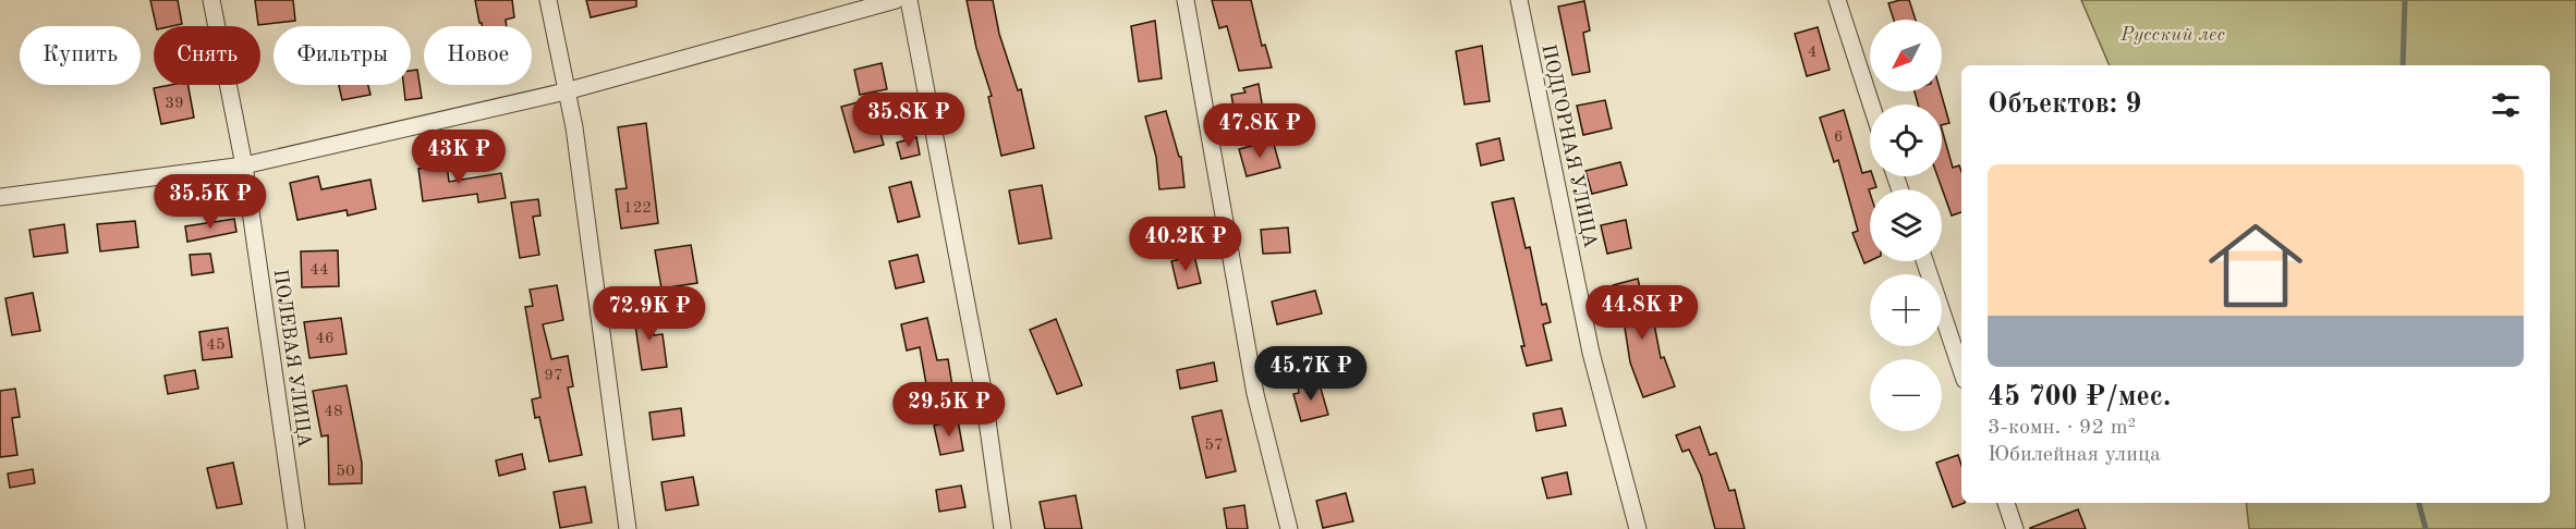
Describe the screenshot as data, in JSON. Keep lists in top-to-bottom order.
{
  "streets": {
    "street": ["ПОДГОРНАЯ УЛИЦА", "ПОЛЕВАЯ УЛИЦА"]
  },
  "parks": ["Русский лес"],
  "house_numbers": [
    "4",
    "39",
    "6",
    "122",
    "44",
    "46",
    "45",
    "97",
    "48",
    "57",
    "50"
  ],
  "north": "bottom left",
  "page": {
    "map_buttons": ["+", "−"],
    "chip": [
      "Купить",
      "Снять",
      "Фильтры",
      "Новое"
    ],
    "heading": "Объектов: 9",
    "price": [
      "35.8K ₽",
      "47.8K ₽",
      "43K ₽",
      "35.5K ₽",
      "40.2K ₽",
      "44.8K ₽",
      "72.9K ₽",
      "45.7K ₽",
      "29.5K ₽"
    ],
    "list": [
      {
        "name": "45 700 ₽/мес.",
        "note": "3-комн. · 92 m² · Юбилейная улица"
      }
    ]
  }
}
